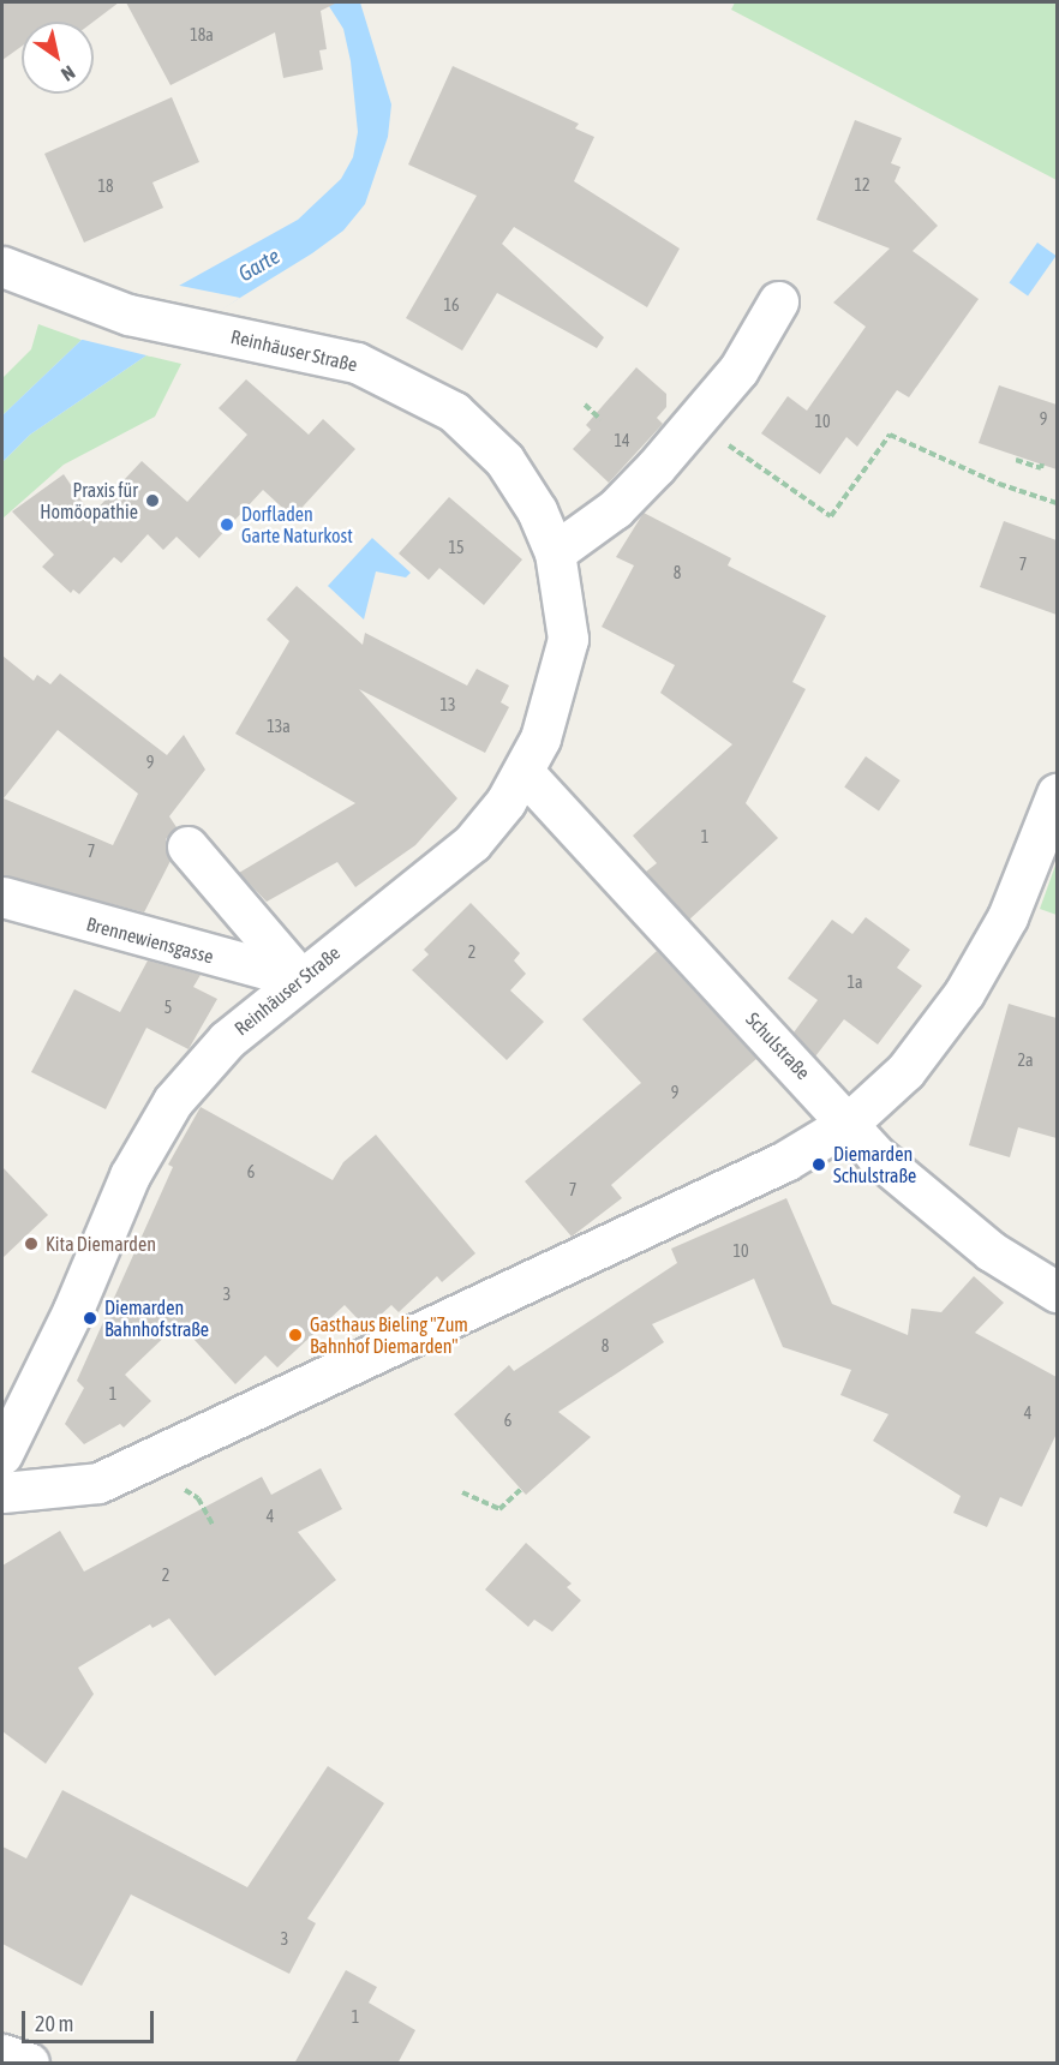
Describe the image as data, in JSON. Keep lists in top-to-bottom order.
{
  "streets": {
    "street": ["Reinhäuser Straße", "Brennewiensgasse", "Schulstraße"]
  },
  "crossings": [
    ["Reinhäuser Straße", "Brennewiensgasse"],
    ["Reinhäuser Straße", "Schulstraße"]
  ],
  "water": ["Garte"],
  "places": [
    "Praxis für Homöopathie",
    "Dorfladen Garte Naturkost",
    "Diemarden Schulstraße",
    "Kita Diemarden",
    "Diemarden Bahnhofstraße",
    "Gasthaus Bieling \"Zum Bahnhof Diemarden\""
  ],
  "house_numbers": [
    "18a",
    "12",
    "18",
    "16",
    "9",
    "10",
    "14",
    "15",
    "7",
    "8",
    "13",
    "13a",
    "9",
    "1",
    "7",
    "2",
    "1a",
    "5",
    "2a",
    "9",
    "6",
    "7",
    "10",
    "3",
    "8",
    "1",
    "4",
    "6",
    "4",
    "2",
    "3",
    "1"
  ],
  "scale_bar": "20 m",
  "north": "bottom right"
}
